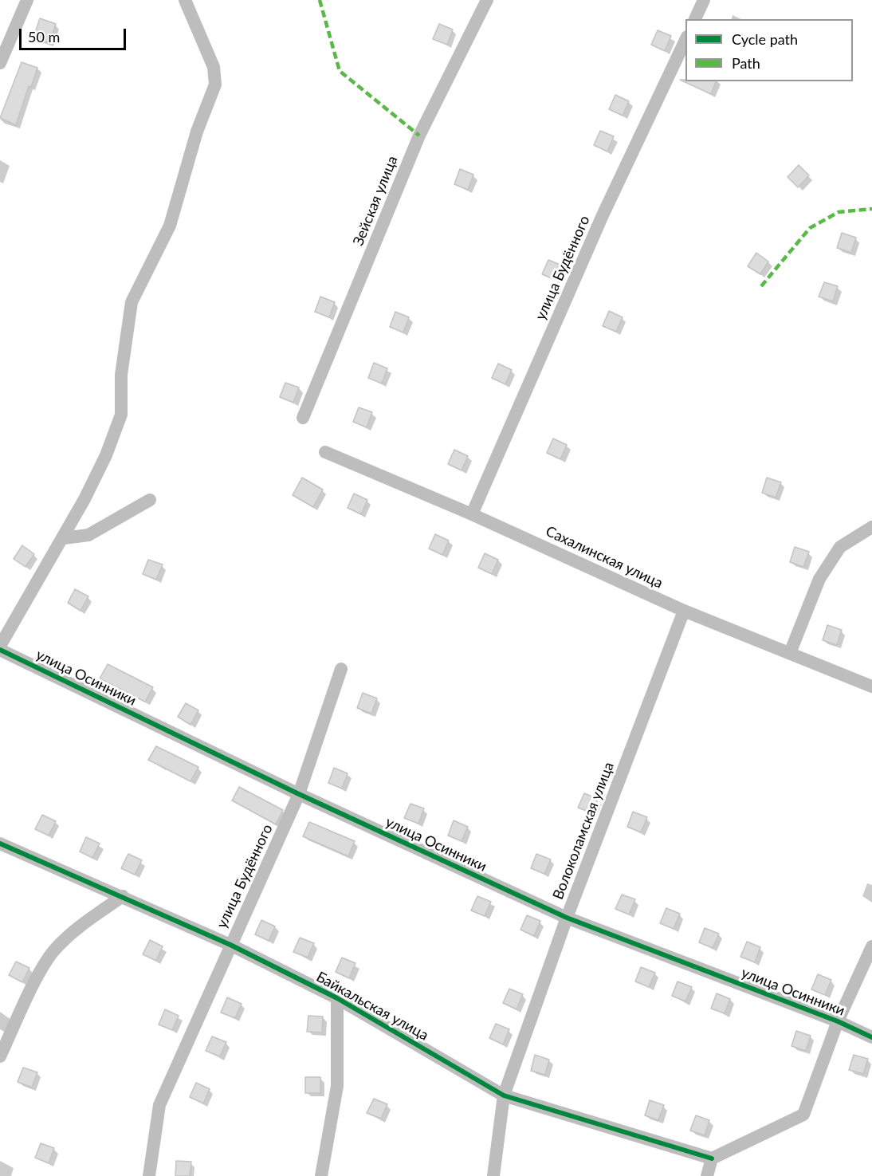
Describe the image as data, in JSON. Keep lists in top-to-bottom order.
{
  "streets": {
    "street": [
      "Зейская улица",
      "улица Будённого",
      "Сахалинская улица",
      "улица Осинники",
      "Волоколамская улица",
      "Байкальская улица"
    ]
  },
  "crossings": [
    ["улица Будённого", "Сахалинская улица"],
    ["улица Будённого", "улица Осинники"],
    ["улица Будённого", "Байкальская улица"],
    ["Сахалинская улица", "Волоколамская улица"],
    ["улица Осинники", "Волоколамская улица"],
    ["Волоколамская улица", "Байкальская улица"]
  ],
  "legend": ["Cycle path", "Path"],
  "scale_bar": "50 m"
}
